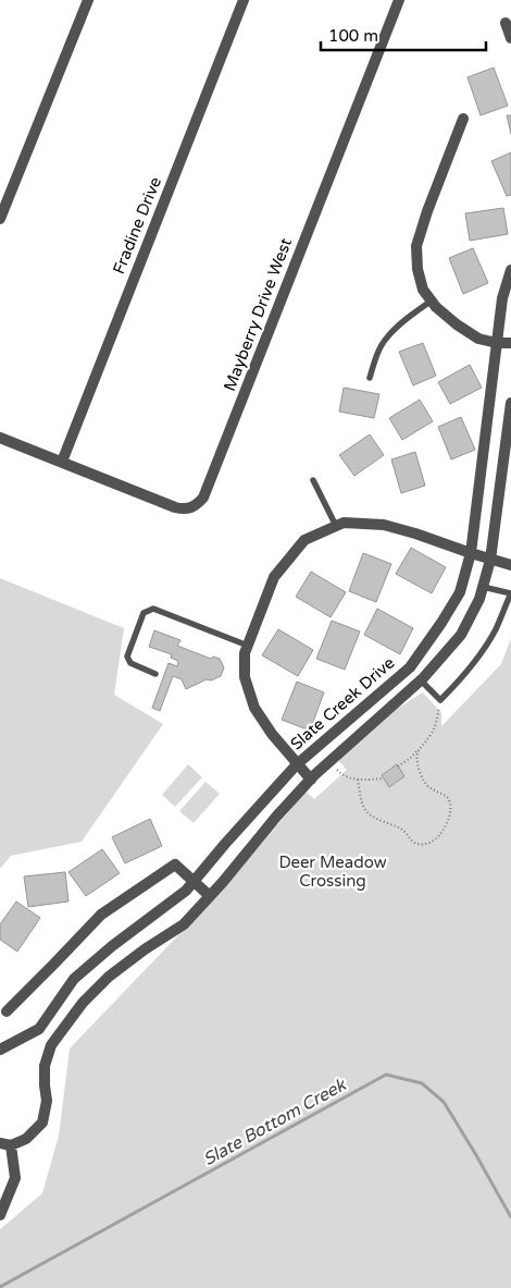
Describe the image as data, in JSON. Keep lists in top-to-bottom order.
{
  "streets": {
    "street": ["Fradine Drive", "Mayberry Drive West", "Slate Creek Drive"]
  },
  "crossings": [
    ["Fradine Drive", "Mayberry Drive West"]
  ],
  "water": ["Slate Bottom Creek"],
  "parks": ["Deer Meadow Crossing"],
  "scale_bar": "100 m"
}
